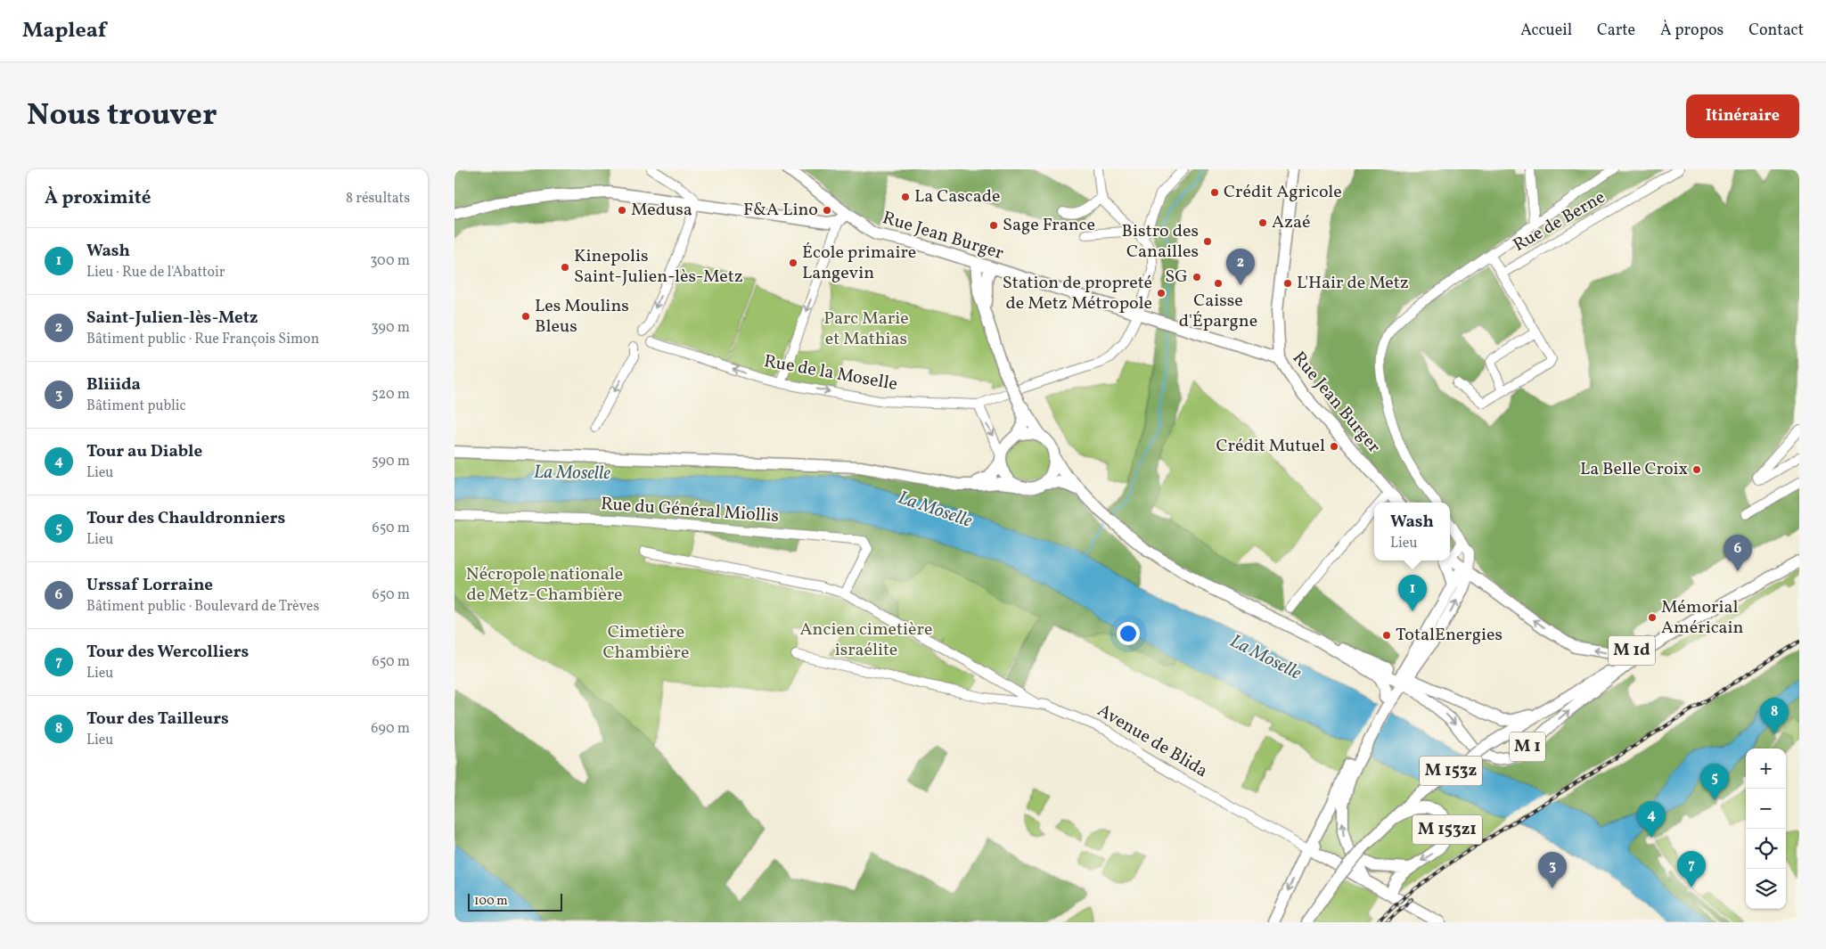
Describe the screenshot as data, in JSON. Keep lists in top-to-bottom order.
{
  "streets": {
    "main road": [
      "Rue Jean Burger",
      "M 1d",
      "Avenue de Blida",
      "M 1",
      "M 153z",
      "M 153z1"
    ],
    "street": ["Rue de Berne", "Rue de la Moselle", "Rue du Général Miollis"]
  },
  "crossings": [
    ["Rue Jean Burger", "Rue de la Moselle"],
    ["M 1d", "M 1"],
    ["Avenue de Blida", "M 153z1"],
    ["M 1", "M 153z"],
    ["M 153z", "M 153z1"]
  ],
  "water": ["La Moselle"],
  "parks": [
    "Parc Marie et Mathias",
    "Nécropole nationale de Metz-Chambière",
    "Ancien cimetière israélite",
    "Cimetière Chambière"
  ],
  "places": [
    "Crédit Agricole",
    "La Cascade",
    "Medusa",
    "F&A Lino",
    "Azaé",
    "Sage France",
    "Bistro des Canailles",
    "École primaire Langevin",
    "Kinepolis Saint-Julien-lès-Metz",
    "SG",
    "Caisse d'Épargne",
    "L'Hair de Metz",
    "Station de propreté de Metz Métropole",
    "Les Moulins Bleus",
    "Crédit Mutuel",
    "La Belle Croix",
    "Mémorial Américain",
    "TotalEnergies"
  ],
  "scale_bar": "100 m",
  "page": {
    "header": "Mapleaf",
    "nav": [
      "Accueil",
      "Carte",
      "À propos",
      "Contact"
    ],
    "title": "Nous trouver",
    "buttons": "Itinéraire",
    "heading": ["À proximité", "8 résultats"],
    "list": [
      {
        "mark": "1",
        "name": "Wash",
        "note": "Lieu · Rue de l'Abattoir",
        "value": "300 m"
      },
      {
        "mark": "2",
        "name": "Saint-Julien-lès-Metz",
        "note": "Bâtiment public · Rue François Simon",
        "value": "390 m"
      },
      {
        "mark": "3",
        "name": "Bliiida",
        "note": "Bâtiment public",
        "value": "520 m"
      },
      {
        "mark": "4",
        "name": "Tour au Diable",
        "note": "Lieu",
        "value": "590 m"
      },
      {
        "mark": "5",
        "name": "Tour des Chauldronniers",
        "note": "Lieu",
        "value": "650 m"
      },
      {
        "mark": "6",
        "name": "Urssaf Lorraine",
        "note": "Bâtiment public · Boulevard de Trèves",
        "value": "650 m"
      },
      {
        "mark": "7",
        "name": "Tour des Wercolliers",
        "note": "Lieu",
        "value": "650 m"
      },
      {
        "mark": "8",
        "name": "Tour des Tailleurs",
        "note": "Lieu",
        "value": "690 m"
      }
    ],
    "pins": [
      "2",
      "6",
      "1",
      "8",
      "5",
      "4",
      "7",
      "3"
    ],
    "popup": ["Wash", "Lieu"],
    "map_buttons": ["+", "−"],
    "scale": "100 m"
  }
}
